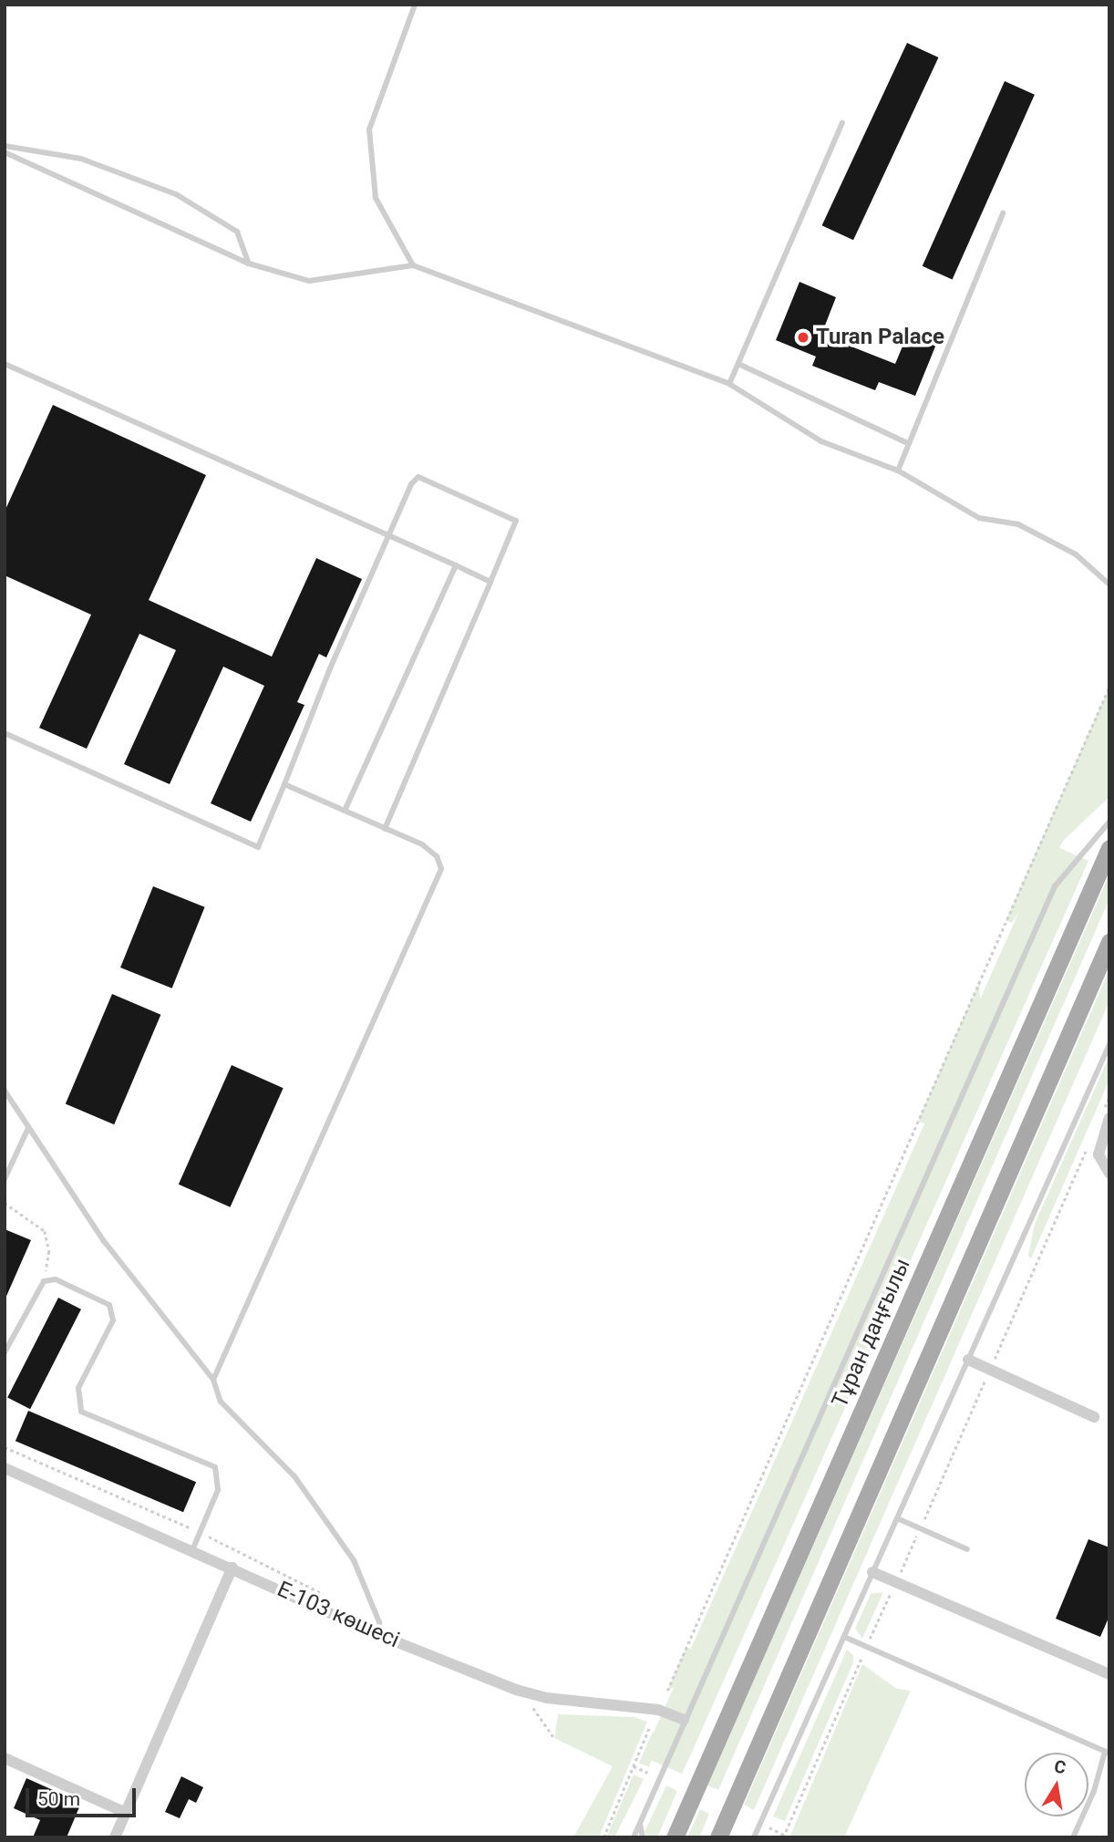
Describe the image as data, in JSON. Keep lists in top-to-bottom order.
{
  "streets": {
    "main road": ["Тұран даңғылы"],
    "street": ["Е-103 көшесі"]
  },
  "places": ["Turan Palace"],
  "scale_bar": "50 m",
  "north": "top"
}
